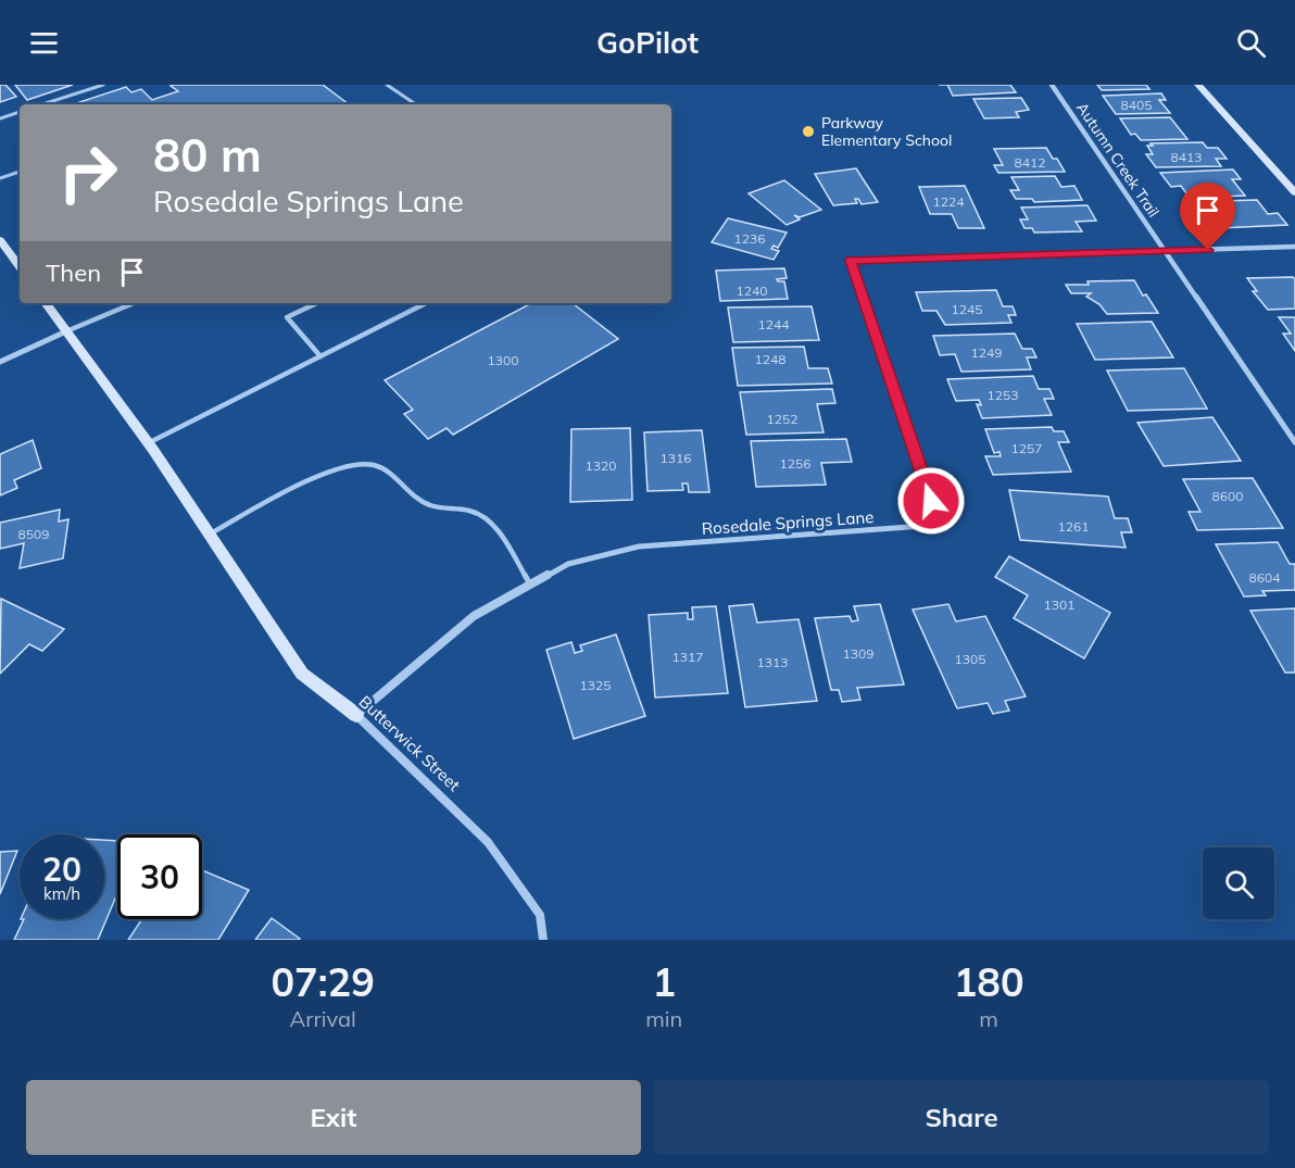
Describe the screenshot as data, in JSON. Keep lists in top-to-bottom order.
{
  "streets": {
    "street": ["Autumn Creek Trail", "Rosedale Springs Lane", "Butterwick Street"]
  },
  "crossings": [
    ["Autumn Creek Trail", "Rosedale Springs Lane"],
    ["Rosedale Springs Lane", "Butterwick Street"]
  ],
  "places": ["Parkway Elementary School"],
  "house_numbers": [
    "8405",
    "8413",
    "8412",
    "1224",
    "1236",
    "1240",
    "1245",
    "1244",
    "1249",
    "1248",
    "1300",
    "1253",
    "1252",
    "1257",
    "1316",
    "1256",
    "1320",
    "8600",
    "1261",
    "8509",
    "8604",
    "1301",
    "1309",
    "1317",
    "1305",
    "1313",
    "1325"
  ],
  "page": {
    "header": "GoPilot",
    "turn": ["80 m", "Rosedale Springs Lane"],
    "then": "Then",
    "speed": "20 km/h",
    "limit": "30",
    "eta": [
      "07:29",
      "Arrival",
      "1",
      "min",
      "180",
      "m"
    ],
    "buttons": ["Exit", "Share"]
  }
}
